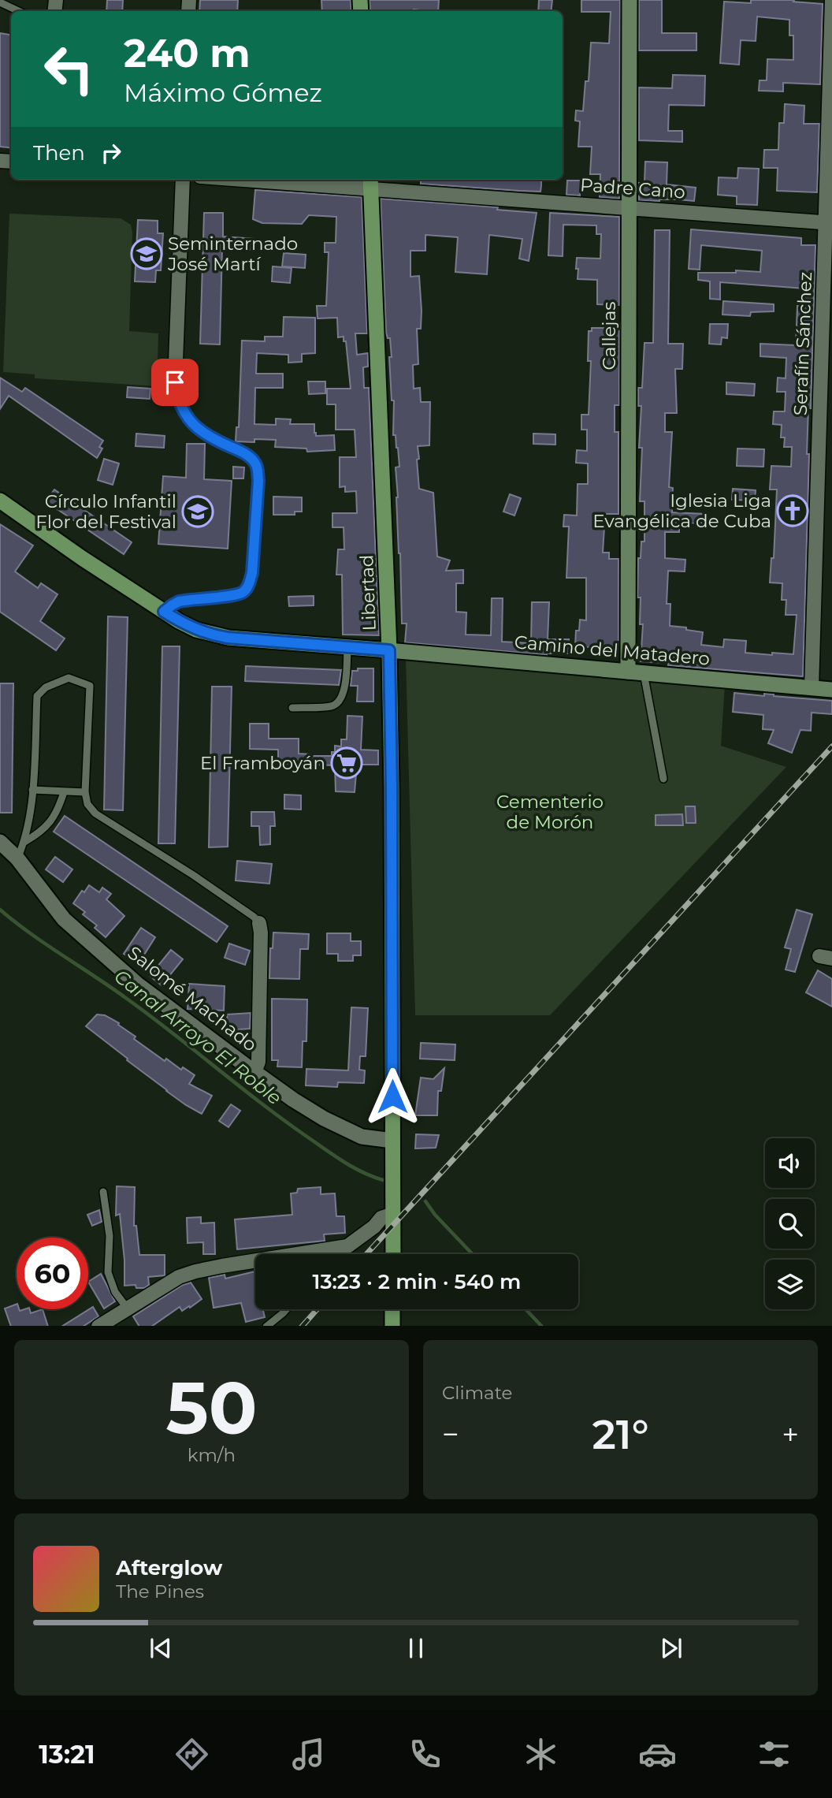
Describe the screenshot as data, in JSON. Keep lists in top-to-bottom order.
{
  "streets": {
    "main road": ["Callejas", "Libertad", "Camino del Matadero"],
    "street": ["Padre Cano", "Serafín Sánchez", "Salomé Machado"]
  },
  "crossings": [
    ["Padre Cano", "Callejas"],
    ["Padre Cano", "Serafín Sánchez"],
    ["Padre Cano", "Libertad"],
    ["Callejas", "Camino del Matadero"],
    ["Serafín Sánchez", "Camino del Matadero"],
    ["Libertad", "Camino del Matadero"],
    ["Libertad", "Salomé Machado"]
  ],
  "water": ["Canal Arroyo El Roble"],
  "parks": ["Cementerio de Morón"],
  "places": {
    "school or university": ["Seminternado José Martí", "Círculo Infantil Flor del Festival"],
    "church": ["Iglesia Liga Evangélica de Cuba"],
    "supermarket": ["El Framboyán"]
  },
  "page": {
    "turn": ["240 m", "Máximo Gómez"],
    "then": "Then",
    "limit": "60",
    "trip": "13:23 · 2 min · 540 m",
    "tile": [
      ["50", "km/h"],
      "Climate"
    ],
    "heat": ["−", "21°", "+"],
    "song": ["Afterglow", "The Pines"],
    "tabs": "13:21"
  }
}
